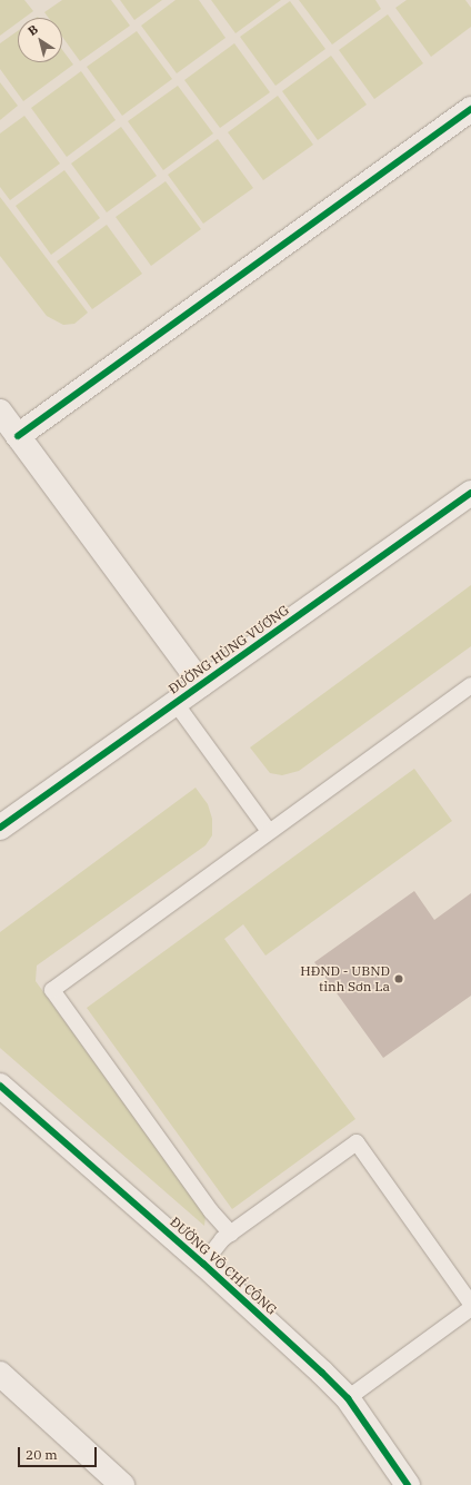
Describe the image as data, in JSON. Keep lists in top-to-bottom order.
{
  "streets": {
    "street": ["ĐƯỜNG HÙNG VƯƠNG", "ĐƯỜNG VÕ CHÍ CÔNG"]
  },
  "places": ["HĐND - UBND tỉnh Sơn La"],
  "scale_bar": "20 m",
  "north": "top left"
}
